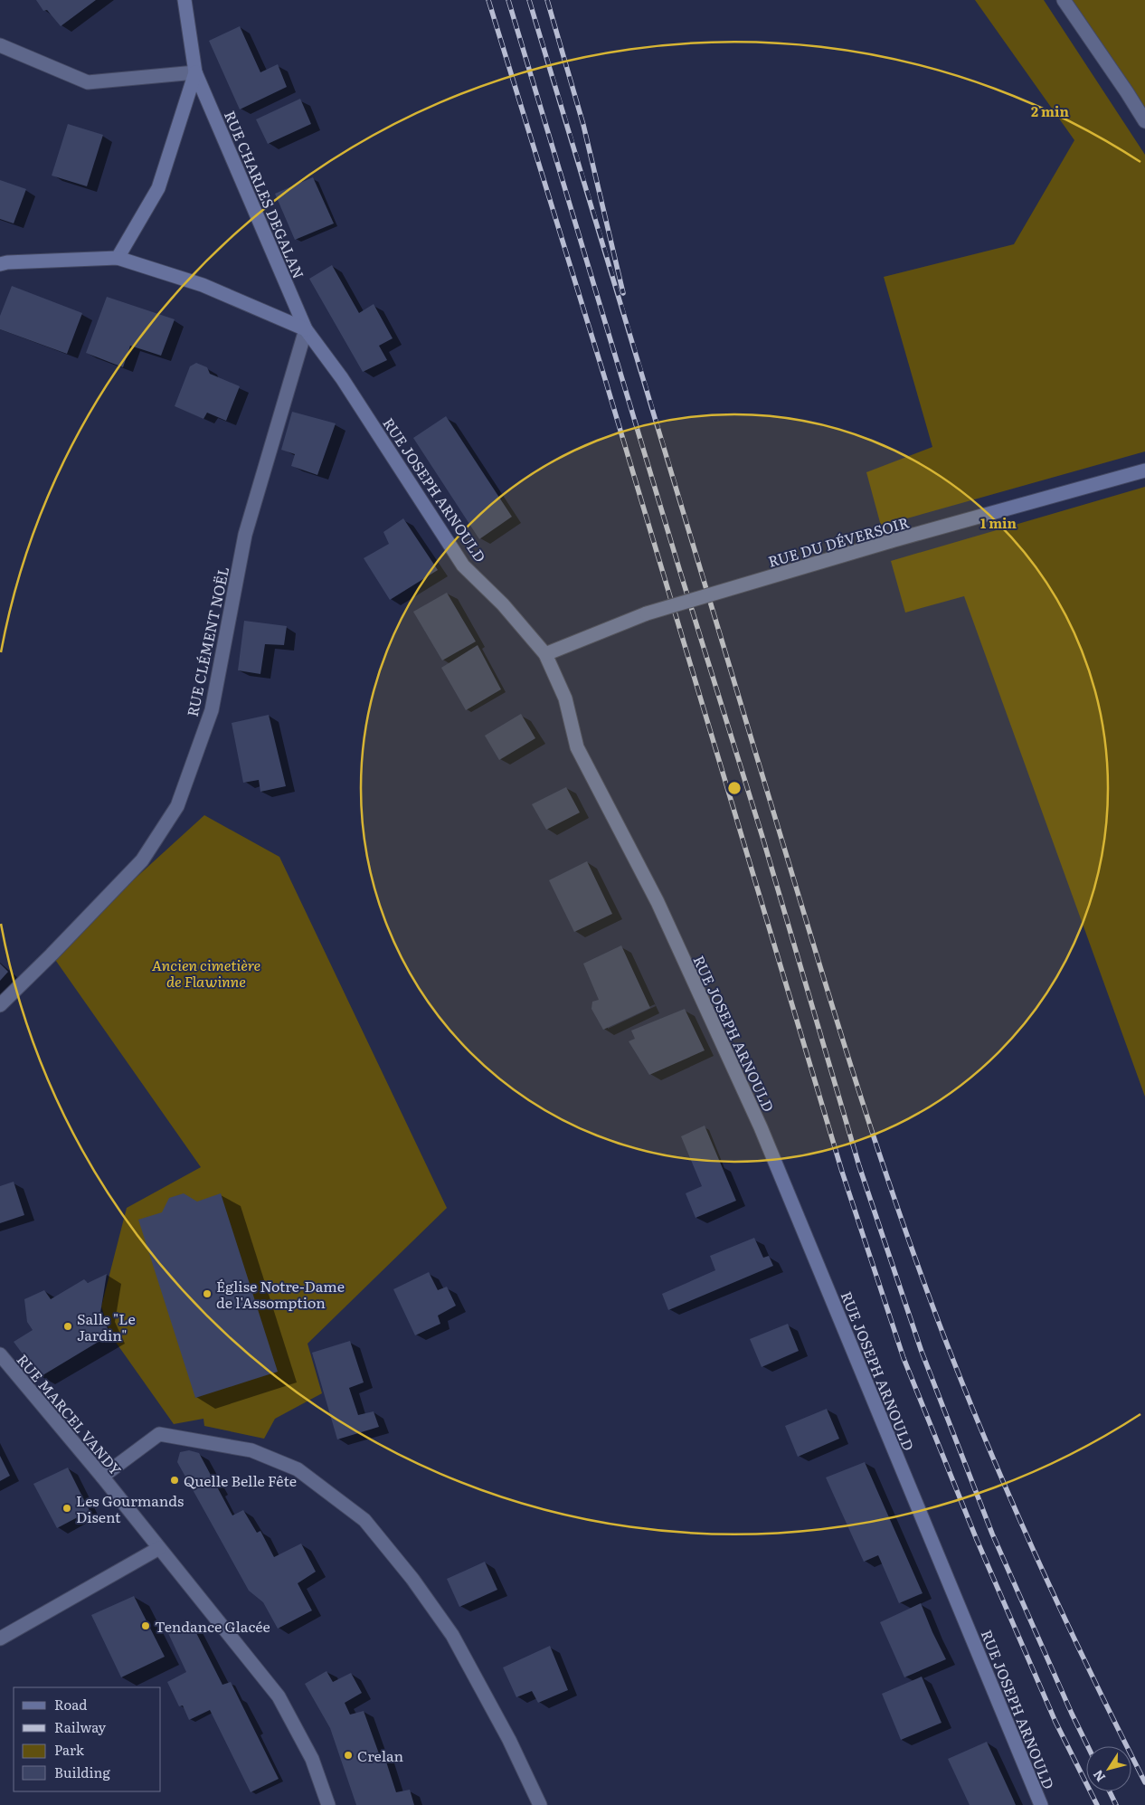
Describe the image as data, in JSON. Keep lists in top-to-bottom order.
{
  "streets": {
    "street": [
      "RUE CHARLES DEGALAN",
      "RUE JOSEPH ARNOULD",
      "RUE DU DÉVERSOIR",
      "RUE CLÉMENT NOËL",
      "RUE MARCEL VANDY"
    ]
  },
  "crossings": [
    ["RUE CHARLES DEGALAN", "RUE JOSEPH ARNOULD"],
    ["RUE CHARLES DEGALAN", "RUE CLÉMENT NOËL"],
    ["RUE JOSEPH ARNOULD", "RUE DU DÉVERSOIR"],
    ["RUE JOSEPH ARNOULD", "RUE CLÉMENT NOËL"]
  ],
  "parks": ["Ancien cimetière de Flawinne"],
  "places": [
    "Église Notre-Dame de l'Assomption",
    "Salle \"Le Jardin\"",
    "Quelle Belle Fête",
    "Les Gourmands Disent",
    "Tendance Glacée",
    "Crelan"
  ],
  "legend": [
    "Road",
    "Railway",
    "Park",
    "Building"
  ],
  "north": "bottom left",
  "rings": ["2 min", "1 min"]
}
